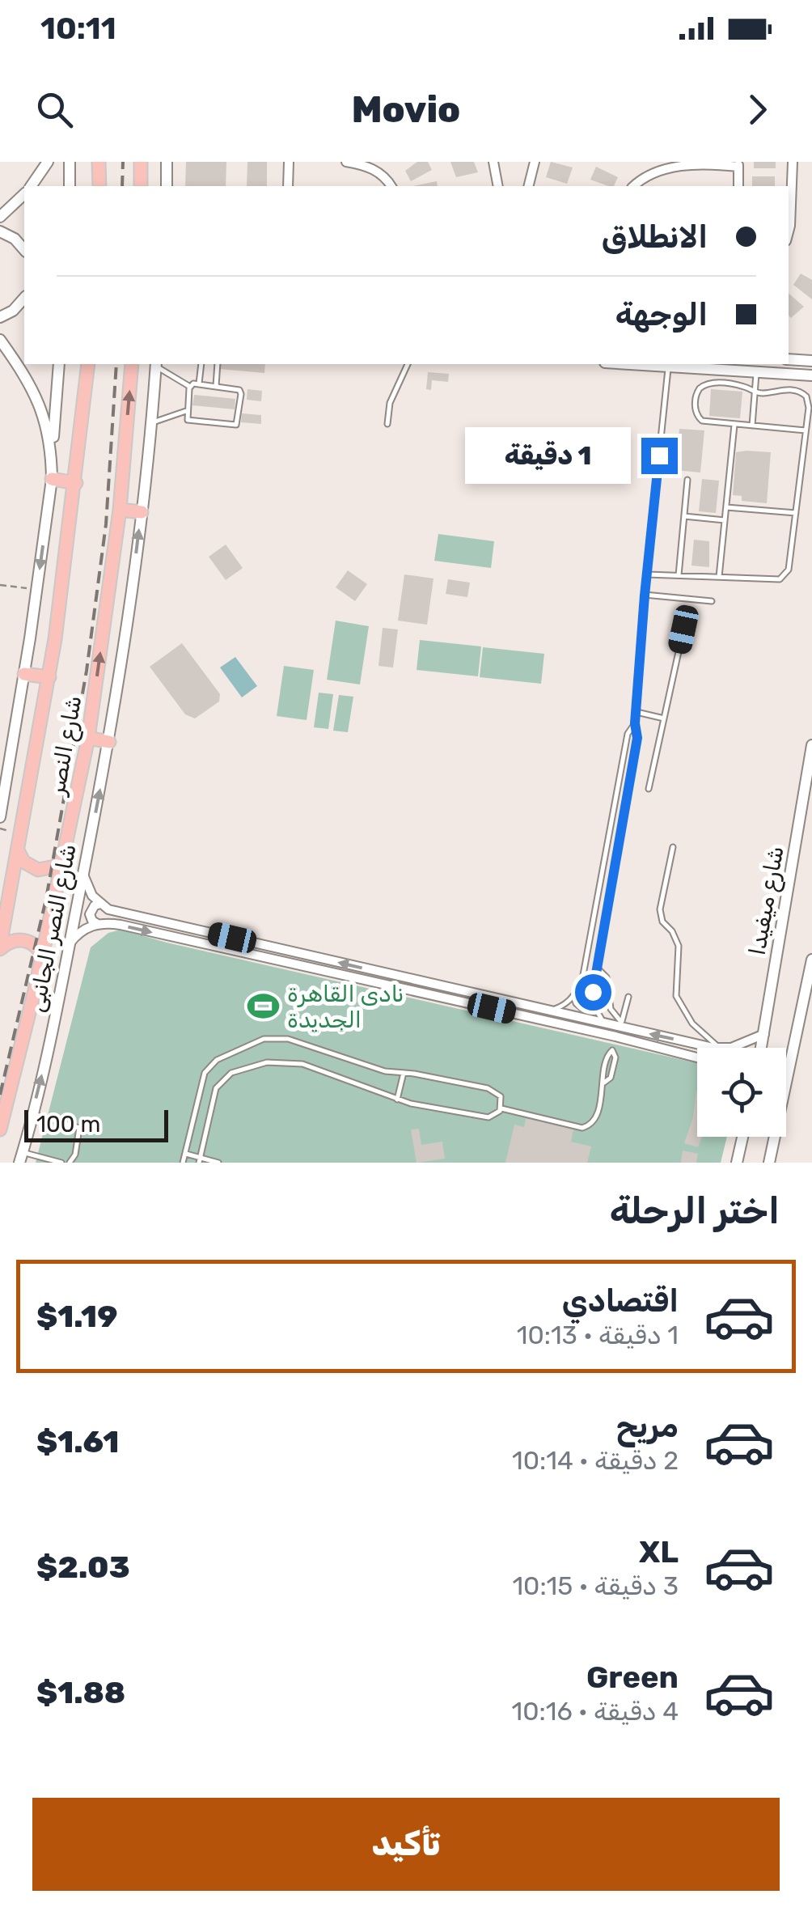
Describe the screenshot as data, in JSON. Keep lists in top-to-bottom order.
{
  "streets": {
    "main road": ["شارع النصر"],
    "street": ["شارع ميفيدا", "شارع النصر الجانبى"]
  },
  "one_way": ["شارع النصر الجانبى"],
  "places": {
    "sports": ["نادى القاهرة الجديدة"]
  },
  "scale_bar": "100 m",
  "page": {
    "status": "10:11",
    "header": "Movio",
    "banner": ["الانطلاق", "الوجهة"],
    "bubble": "1 دقيقة",
    "scale": "100 m",
    "heading": "اختر الرحلة",
    "list": [
      {
        "name": "اقتصادي",
        "note": "1 دقيقة · 10:13",
        "value": "$1.19"
      },
      {
        "name": "مريح",
        "note": "2 دقيقة · 10:14",
        "value": "$1.61"
      },
      {
        "name": "XL",
        "note": "3 دقيقة · 10:15",
        "value": "$2.03"
      },
      {
        "name": "Green",
        "note": "4 دقيقة · 10:16",
        "value": "$1.88"
      }
    ],
    "buttons": "تأكيد"
  }
}
